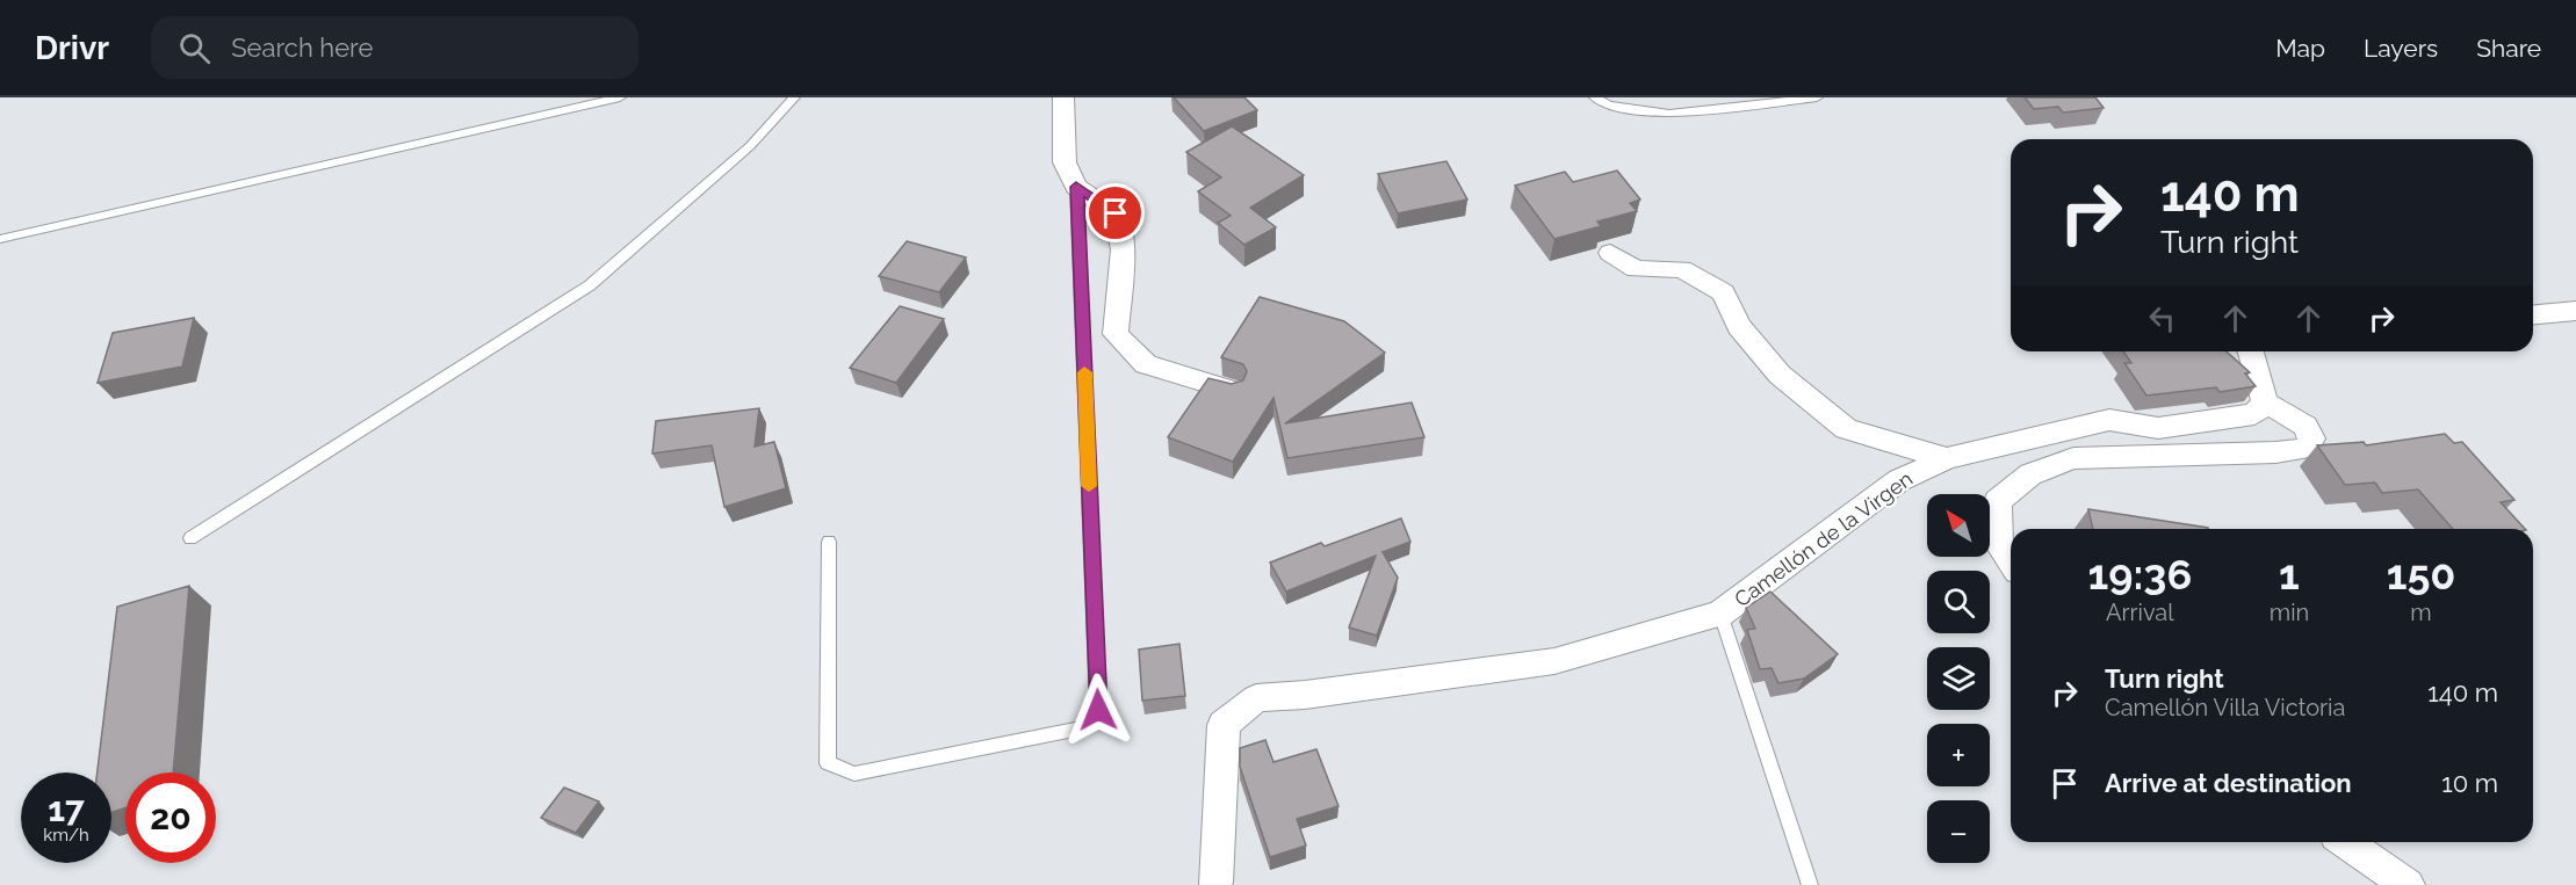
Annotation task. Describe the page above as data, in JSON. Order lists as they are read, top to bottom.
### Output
{
  "streets": {
    "street": ["Camellón de la Virgen"]
  },
  "north": "top left",
  "page": {
    "header": "Drivr",
    "search": "Search here",
    "nav": ["Map", "Layers", "Share"],
    "turn": ["140 m", "Turn right"],
    "map_buttons": ["+", "−"],
    "eta": [
      "19:36",
      "Arrival",
      "1",
      "min",
      "150",
      "m"
    ],
    "list": [
      {
        "name": "Turn right",
        "note": "Camellón Villa Victoria",
        "value": "140 m"
      },
      {
        "name": "Arrive at destination",
        "value": "10 m"
      }
    ],
    "speed": "17 km/h",
    "limit": "20"
  }
}
